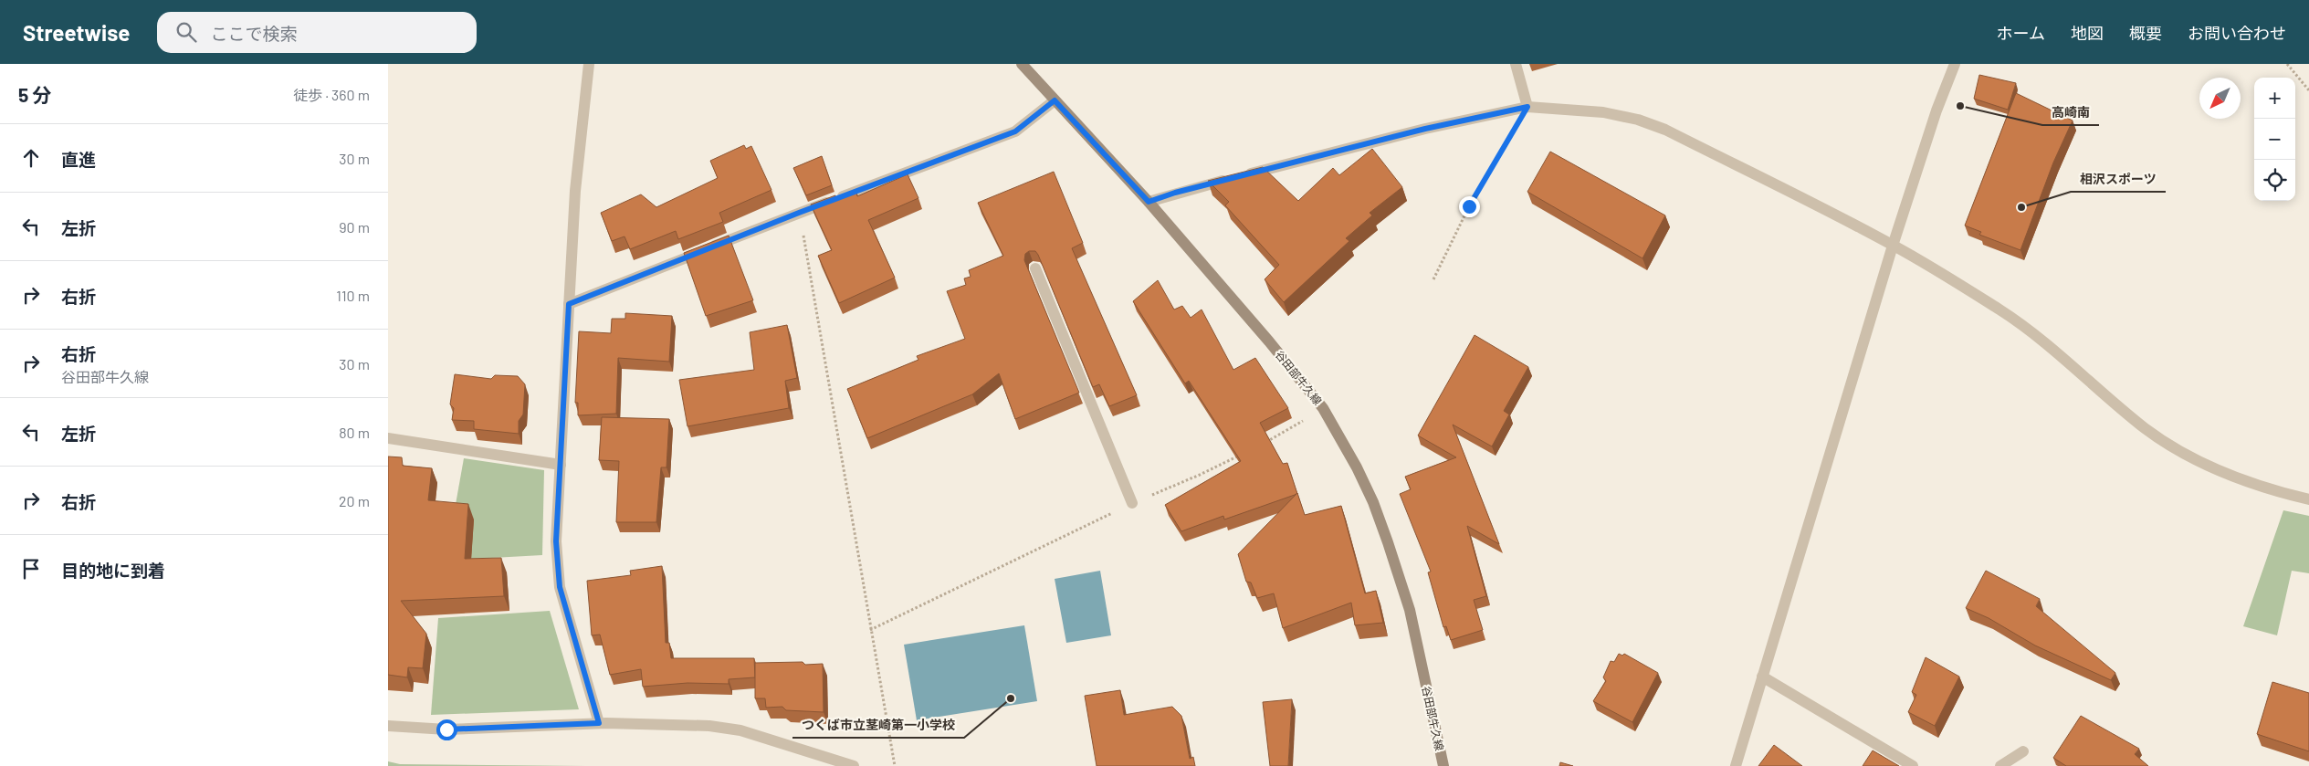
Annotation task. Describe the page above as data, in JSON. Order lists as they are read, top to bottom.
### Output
{
  "streets": {
    "main road": ["谷田部牛久線"]
  },
  "places": ["高崎南", "相沢スポーツ", "つくば市立茎崎第一小学校"],
  "north": "bottom left",
  "page": {
    "header": "Streetwise",
    "search": "ここで検索",
    "nav": [
      "ホーム",
      "地図",
      "概要",
      "お問い合わせ"
    ],
    "heading": ["5 分", "徒歩 · 360 m"],
    "map_buttons": ["+", "−"],
    "list": [
      ["直進", "30 m"],
      ["左折", "90 m"],
      ["右折", "110 m"],
      ["右折", "谷田部牛久線", "30 m"],
      ["左折", "80 m"],
      ["右折", "20 m"],
      "目的地に到着"
    ]
  }
}
